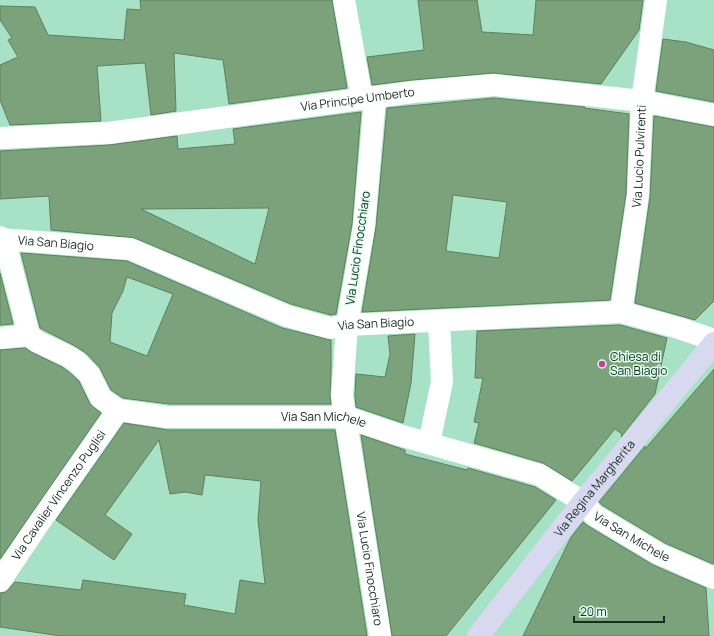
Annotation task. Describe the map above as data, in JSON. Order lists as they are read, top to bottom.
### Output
{
  "streets": {
    "street": [
      "Via Principe Umberto",
      "Via Lucio Pulvirenti",
      "Via San Biagio",
      "Via Lucio Finocchiaro",
      "Via San Michele",
      "Via Regina Margherita",
      "Via Cavalier Vincenzo Puglisi"
    ]
  },
  "crossings": [
    ["Via Principe Umberto", "Via Lucio Pulvirenti"],
    ["Via Principe Umberto", "Via Lucio Finocchiaro"],
    ["Via Lucio Pulvirenti", "Via San Biagio"],
    ["Via San Biagio", "Via Lucio Finocchiaro"],
    ["Via Lucio Finocchiaro", "Via San Michele"],
    ["Via San Michele", "Via Regina Margherita"],
    ["Via San Michele", "Via Cavalier Vincenzo Puglisi"]
  ],
  "places": ["Chiesa di San Biagio"],
  "scale_bar": "20 m"
}
